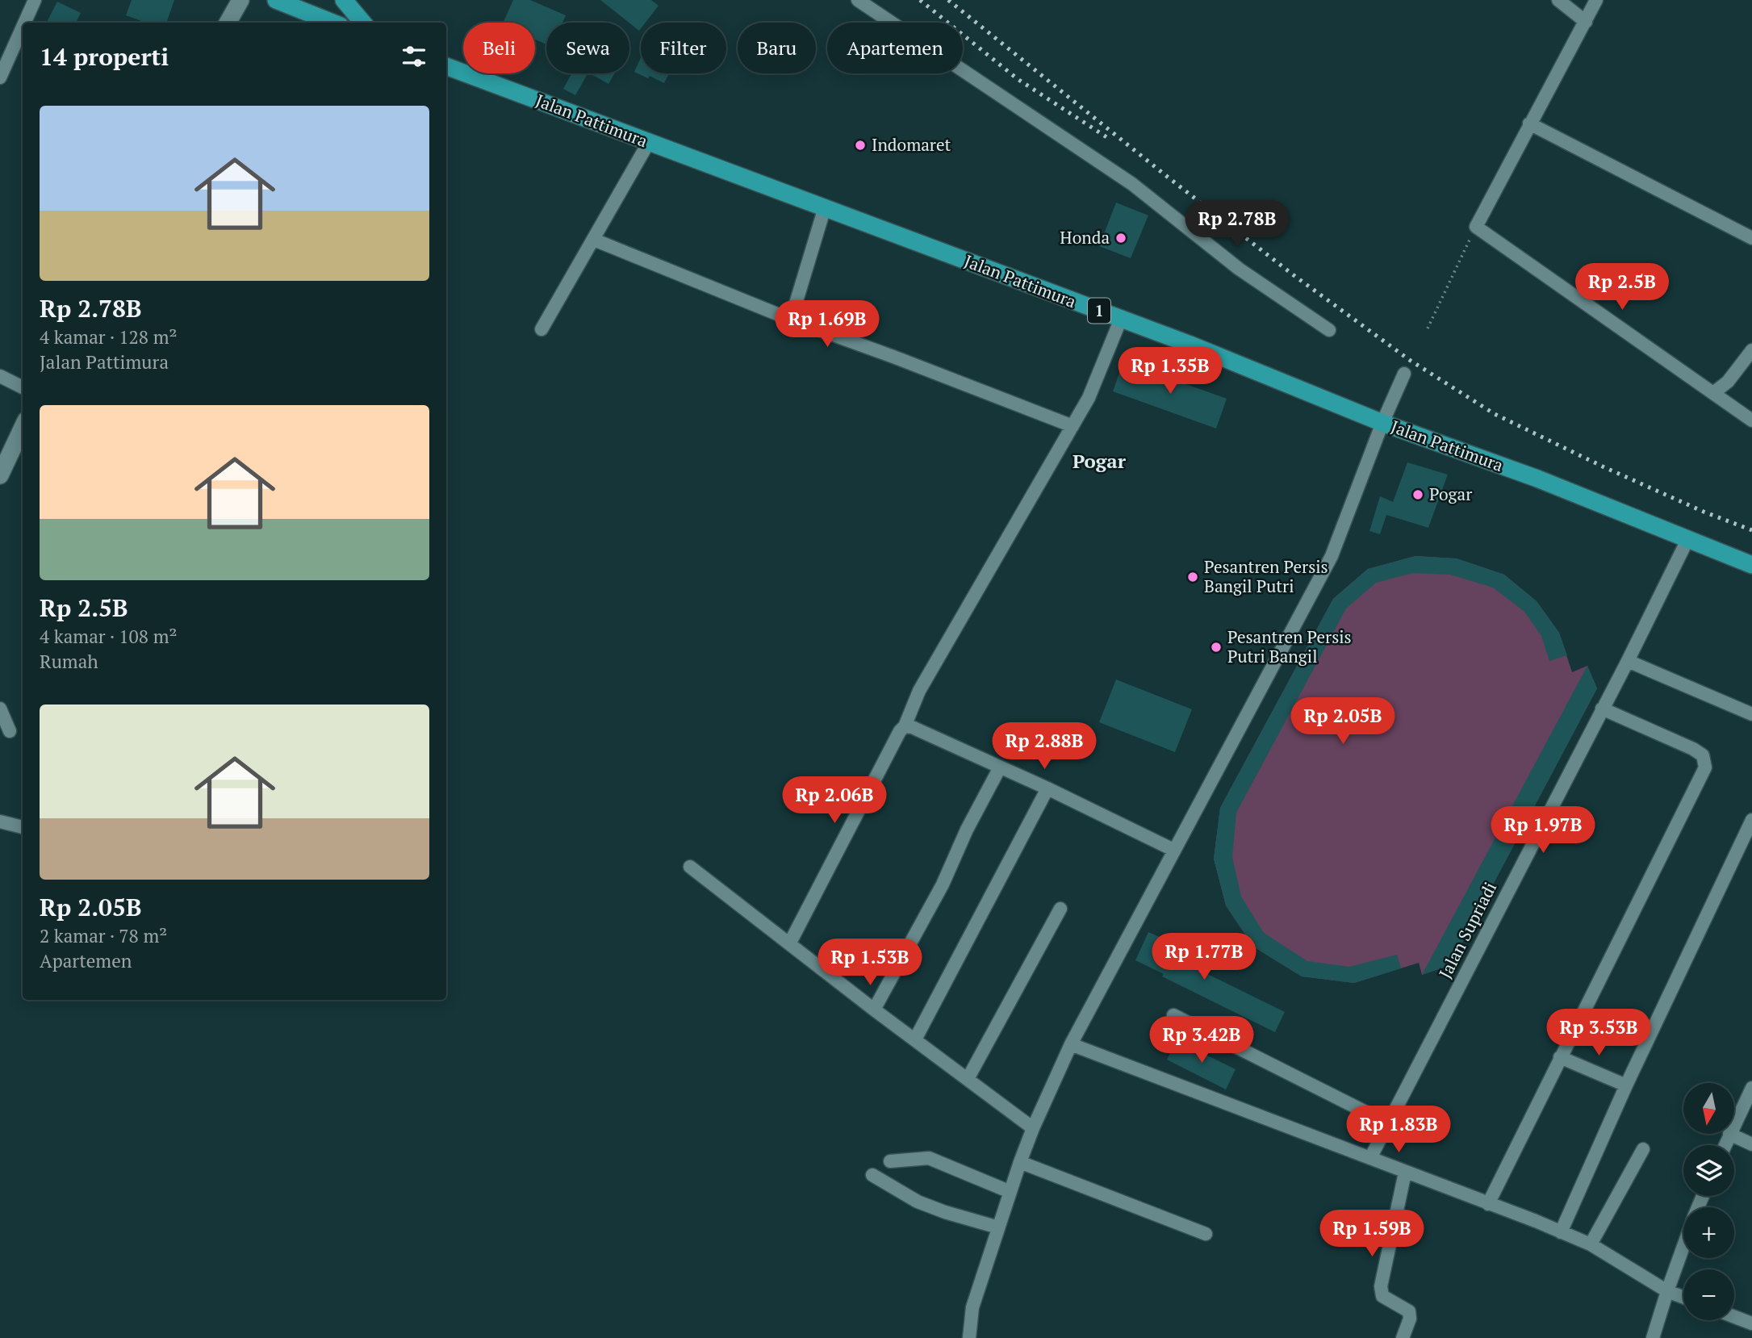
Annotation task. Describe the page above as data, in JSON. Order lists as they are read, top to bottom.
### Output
{
  "streets": {
    "highway": ["Jalan Pattimura", "1"],
    "street": ["Jalan Supriadi"]
  },
  "crossings": [
    ["Jalan Pattimura", "Jalan Supriadi"]
  ],
  "districts": ["Pogar"],
  "places": [
    "Indomaret",
    "Honda",
    "Pogar",
    "Pesantren Persis Bangil Putri",
    "Pesantren Persis Putri Bangil"
  ],
  "north": "bottom",
  "page": {
    "chip": [
      "Beli",
      "Sewa",
      "Filter",
      "Baru",
      "Apartemen"
    ],
    "heading": "14 properti",
    "list": [
      {
        "name": "Rp 2.78B",
        "note": "4 kamar · 128 m² · Jalan Pattimura"
      },
      {
        "name": "Rp 2.5B",
        "note": "4 kamar · 108 m² · Rumah"
      },
      {
        "name": "Rp 2.05B",
        "note": "2 kamar · 78 m² · Apartemen"
      }
    ],
    "price": [
      "Rp 2.78B",
      "Rp 2.5B",
      "Rp 1.69B",
      "Rp 1.35B",
      "Rp 2.05B",
      "Rp 2.88B",
      "Rp 2.06B",
      "Rp 1.97B",
      "Rp 1.77B",
      "Rp 1.53B",
      "Rp 3.53B",
      "Rp 3.42B",
      "Rp 1.83B",
      "Rp 1.59B"
    ],
    "map_buttons": ["+", "−"]
  }
}
